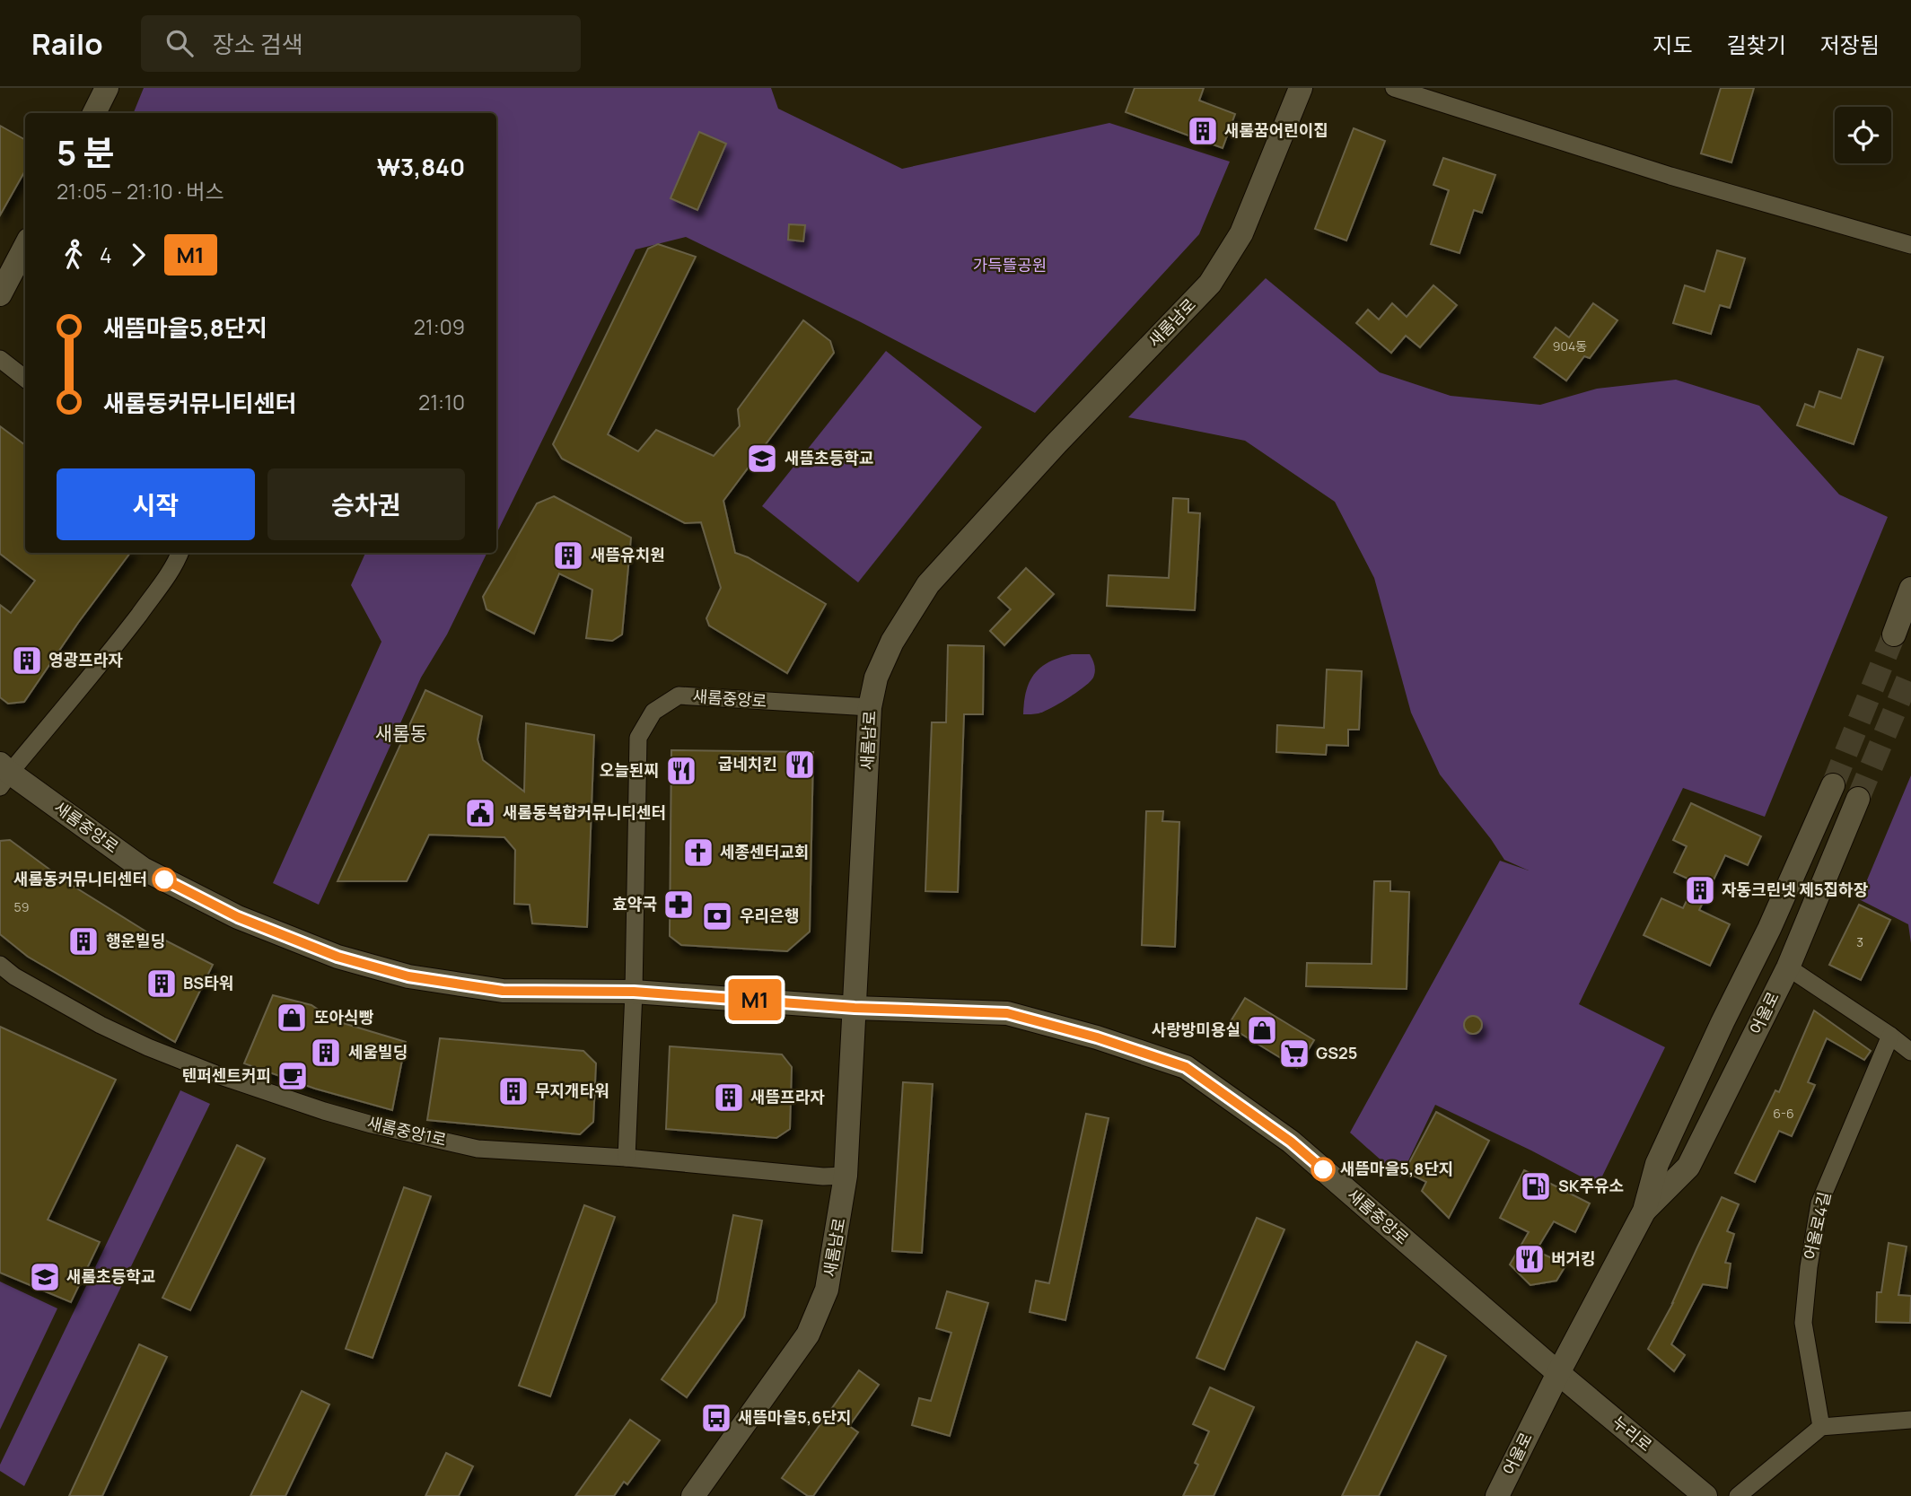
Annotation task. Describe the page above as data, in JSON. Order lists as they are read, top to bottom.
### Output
{
  "streets": {
    "street": [
      "새롬남로",
      "새롬중앙로",
      "어울로",
      "새롬중앙1로",
      "어울로4길",
      "누리로"
    ]
  },
  "crossings": [
    ["새롬남로", "새롬중앙로"],
    ["새롬남로", "새롬중앙1로"],
    ["새롬중앙로", "어울로"],
    ["새롬중앙로", "누리로"],
    ["어울로", "누리로"]
  ],
  "districts": ["새롬동"],
  "parks": ["가득뜰공원"],
  "places": {
    "building": [
      "새롬꿈어린이집",
      "새뜸유치원",
      "영광프라자",
      "자동크린넷 제5집하장",
      "행운빌딩",
      "BS타워",
      "세움빌딩",
      "무지개타워",
      "새뜸프라자"
    ],
    "school or university": ["새뜸초등학교", "새롬초등학교"],
    "restaurant": ["굽네치킨", "오늘된찌", "버거킹"],
    "public building": ["새롬동복합커뮤니티센터"],
    "church": ["세종센터교회"],
    "other": ["새롬동커뮤니티센터", "새뜸마을5,8단지"],
    "pharmacy": ["효약국"],
    "bank": ["우리은행"],
    "shop": ["또아식빵", "사랑방미용실"],
    "supermarket": ["GS25"],
    "cafe": ["텐퍼센트커피"],
    "fuel station": ["SK주유소"],
    "bus stop": ["새뜸마을5,6단지"]
  },
  "lines": ["bus line M1"],
  "house_numbers": [
    "904동",
    "59",
    "3",
    "6-6"
  ],
  "page": {
    "header": "Railo",
    "search": "장소 검색",
    "nav": ["지도", "길찾기", "저장됨"],
    "on_map": "M1",
    "heading": ["5 분", "21:05 – 21:10 · 버스", "₩3,840"],
    "legs": ["4", "M1"],
    "list": [
      {
        "name": "새뜸마을5,8단지",
        "value": "21:09"
      },
      {
        "name": "새롬동커뮤니티센터",
        "value": "21:10"
      }
    ],
    "buttons": ["시작", "승차권"]
  }
}
